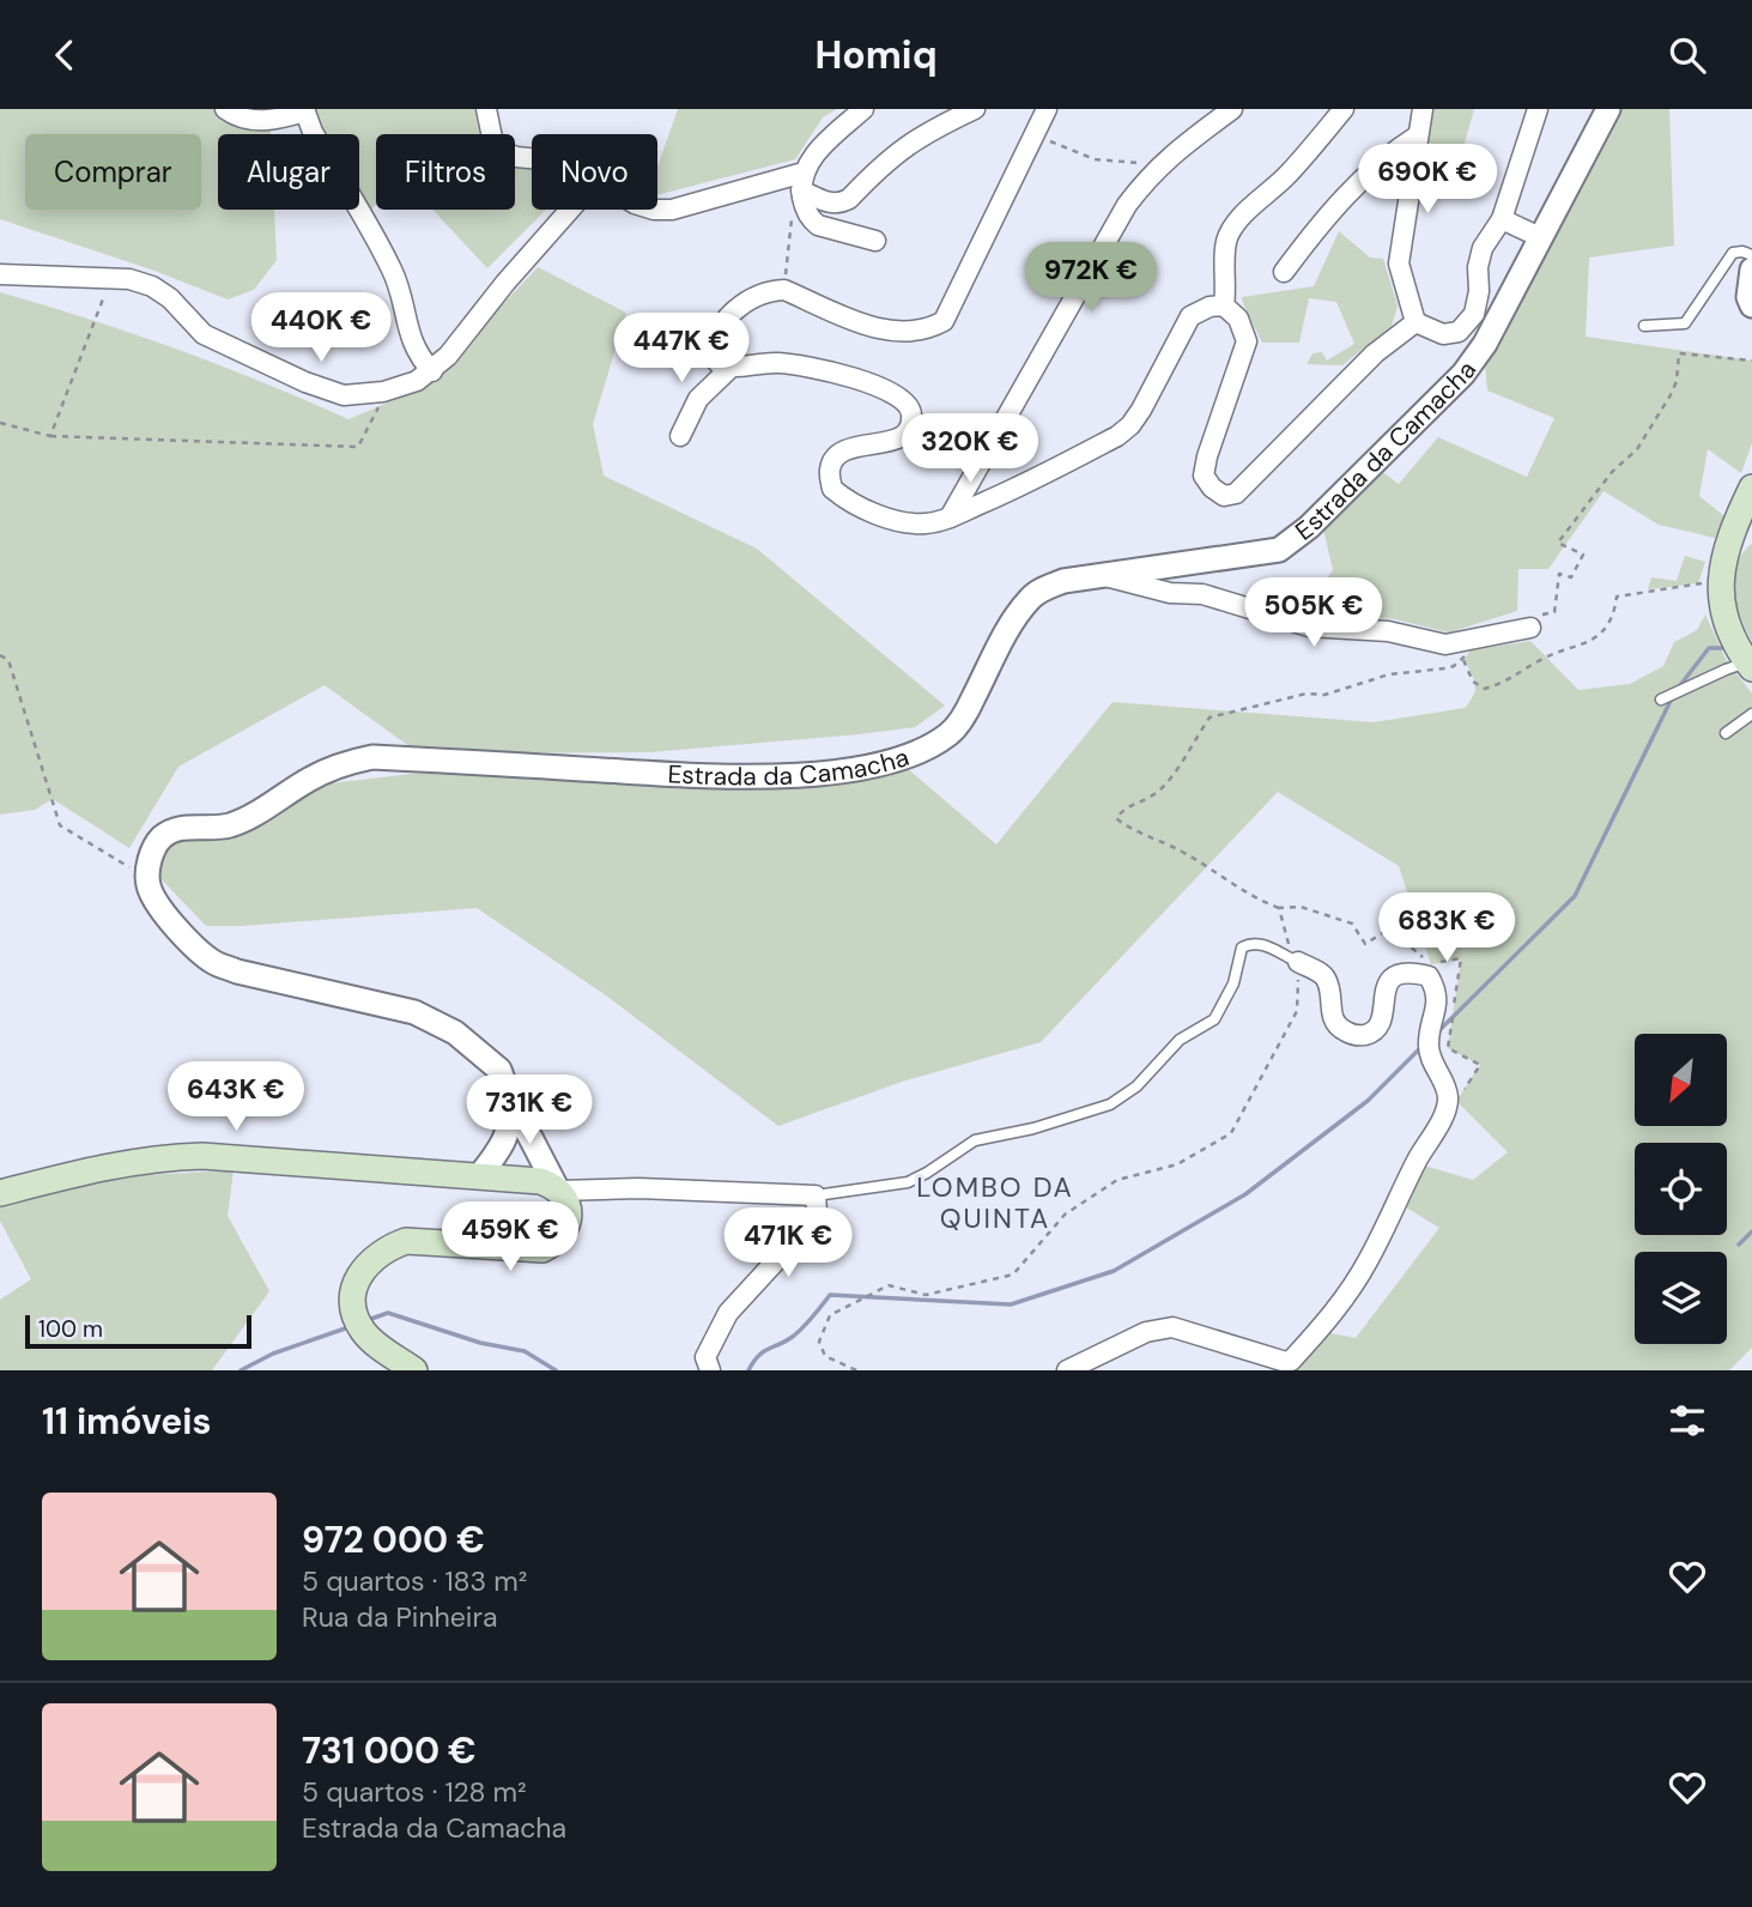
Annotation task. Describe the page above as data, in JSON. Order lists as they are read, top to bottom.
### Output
{
  "streets": {
    "street": ["Estrada da Camacha"]
  },
  "districts": ["LOMBO DA QUINTA"],
  "scale_bar": "100 m",
  "north": "bottom left",
  "page": {
    "header": "Homiq",
    "chip": [
      "Comprar",
      "Alugar",
      "Filtros",
      "Novo"
    ],
    "price": [
      "690K €",
      "972K €",
      "440K €",
      "447K €",
      "320K €",
      "505K €",
      "683K €",
      "643K €",
      "731K €",
      "459K €",
      "471K €"
    ],
    "scale": "100 m",
    "heading": "11 imóveis",
    "list": [
      {
        "name": "972 000 €",
        "note": "5 quartos · 183 m² · Rua da Pinheira"
      },
      {
        "name": "731 000 €",
        "note": "5 quartos · 128 m² · Estrada da Camacha"
      }
    ]
  }
}
